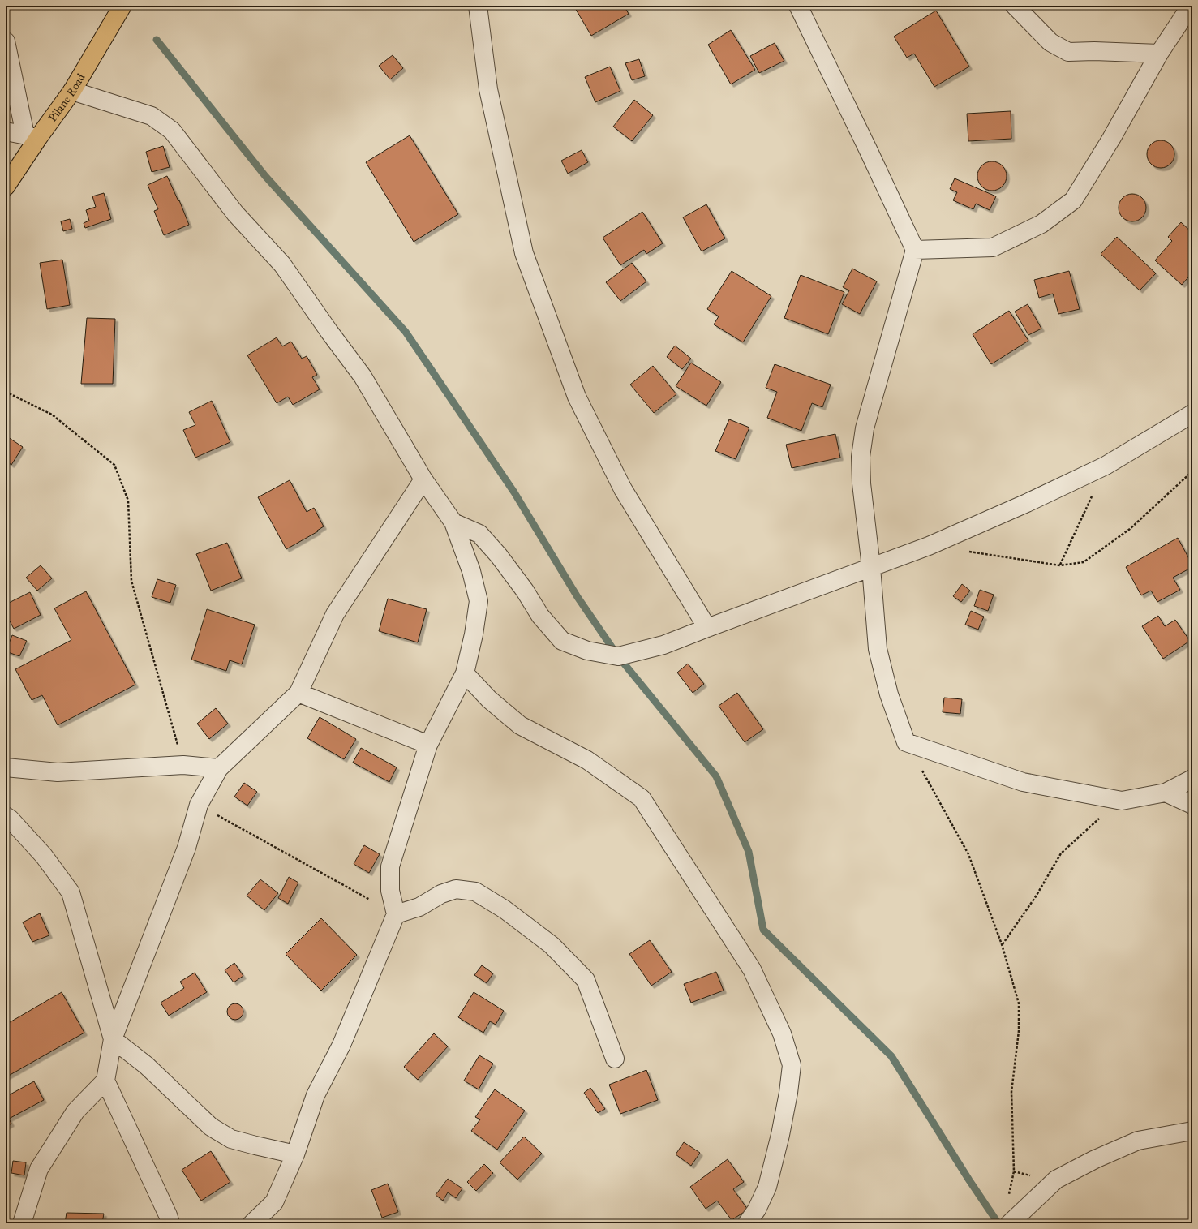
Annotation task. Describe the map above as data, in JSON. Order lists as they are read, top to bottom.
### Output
{
  "streets": {
    "main road": ["Pilane Road"]
  }
}
